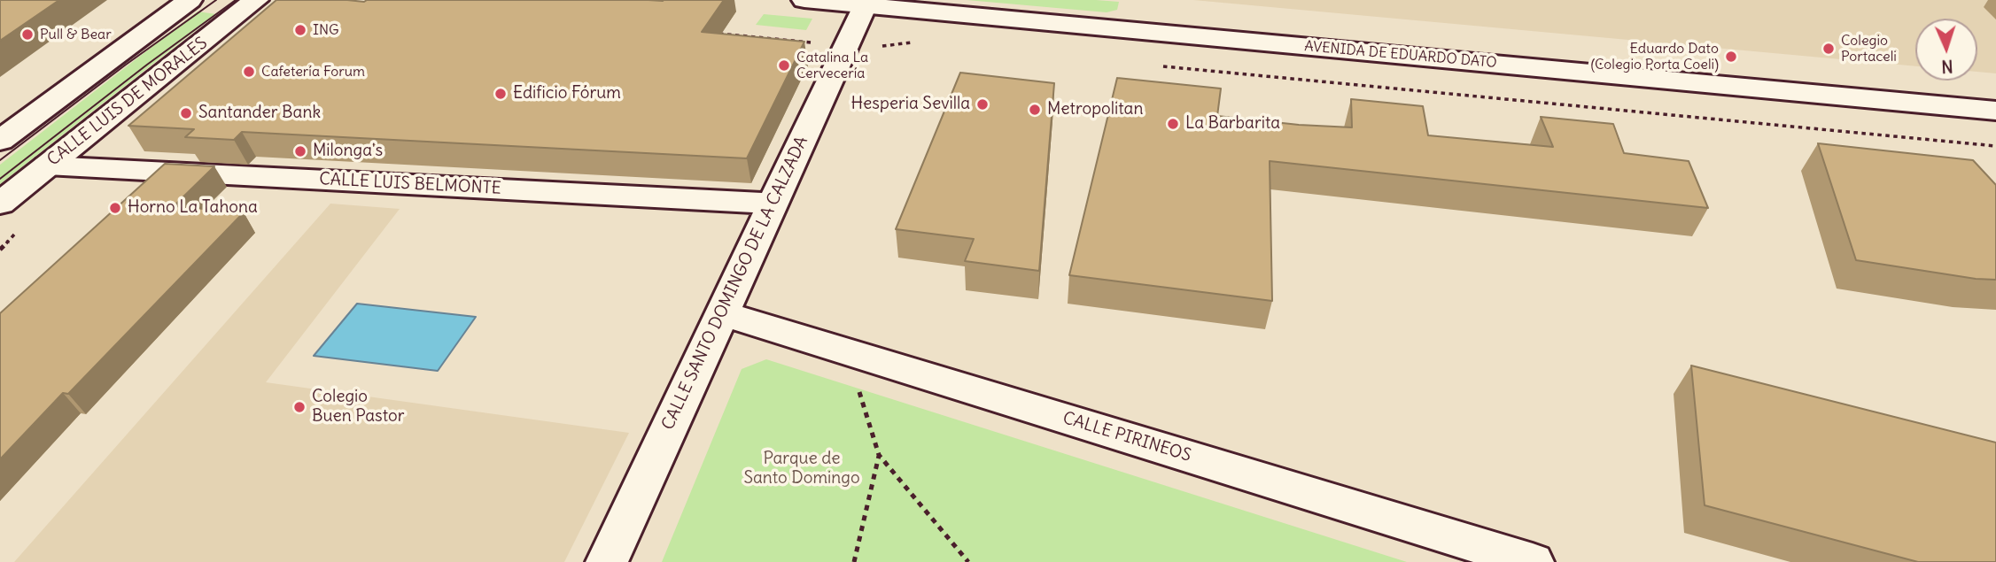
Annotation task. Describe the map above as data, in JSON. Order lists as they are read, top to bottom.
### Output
{
  "streets": {
    "street": [
      "AVENIDA DE EDUARDO DATO",
      "CALLE LUIS DE MORALES",
      "CALLE LUIS BELMONTE",
      "CALLE SANTO DOMINGO DE LA CALZADA",
      "CALLE PIRINEOS"
    ]
  },
  "crossings": [
    ["AVENIDA DE EDUARDO DATO", "CALLE SANTO DOMINGO DE LA CALZADA"],
    ["CALLE LUIS DE MORALES", "CALLE LUIS BELMONTE"],
    ["CALLE LUIS BELMONTE", "CALLE SANTO DOMINGO DE LA CALZADA"],
    ["CALLE SANTO DOMINGO DE LA CALZADA", "CALLE PIRINEOS"]
  ],
  "parks": ["Parque de Santo Domingo"],
  "places": [
    "ING",
    "Pull & Bear",
    "Colegio Portaceli",
    "Eduardo Dato (Colegio Porta Coeli)",
    "Catalina La Cervecería",
    "Cafetería Forum",
    "Edificio Fórum",
    "Hesperia Sevilla",
    "Metropolitan",
    "Santander Bank",
    "La Barbarita",
    "Milonga's",
    "Horno La Tahona",
    "Colegio Buen Pastor"
  ],
  "north": "bottom"
}
